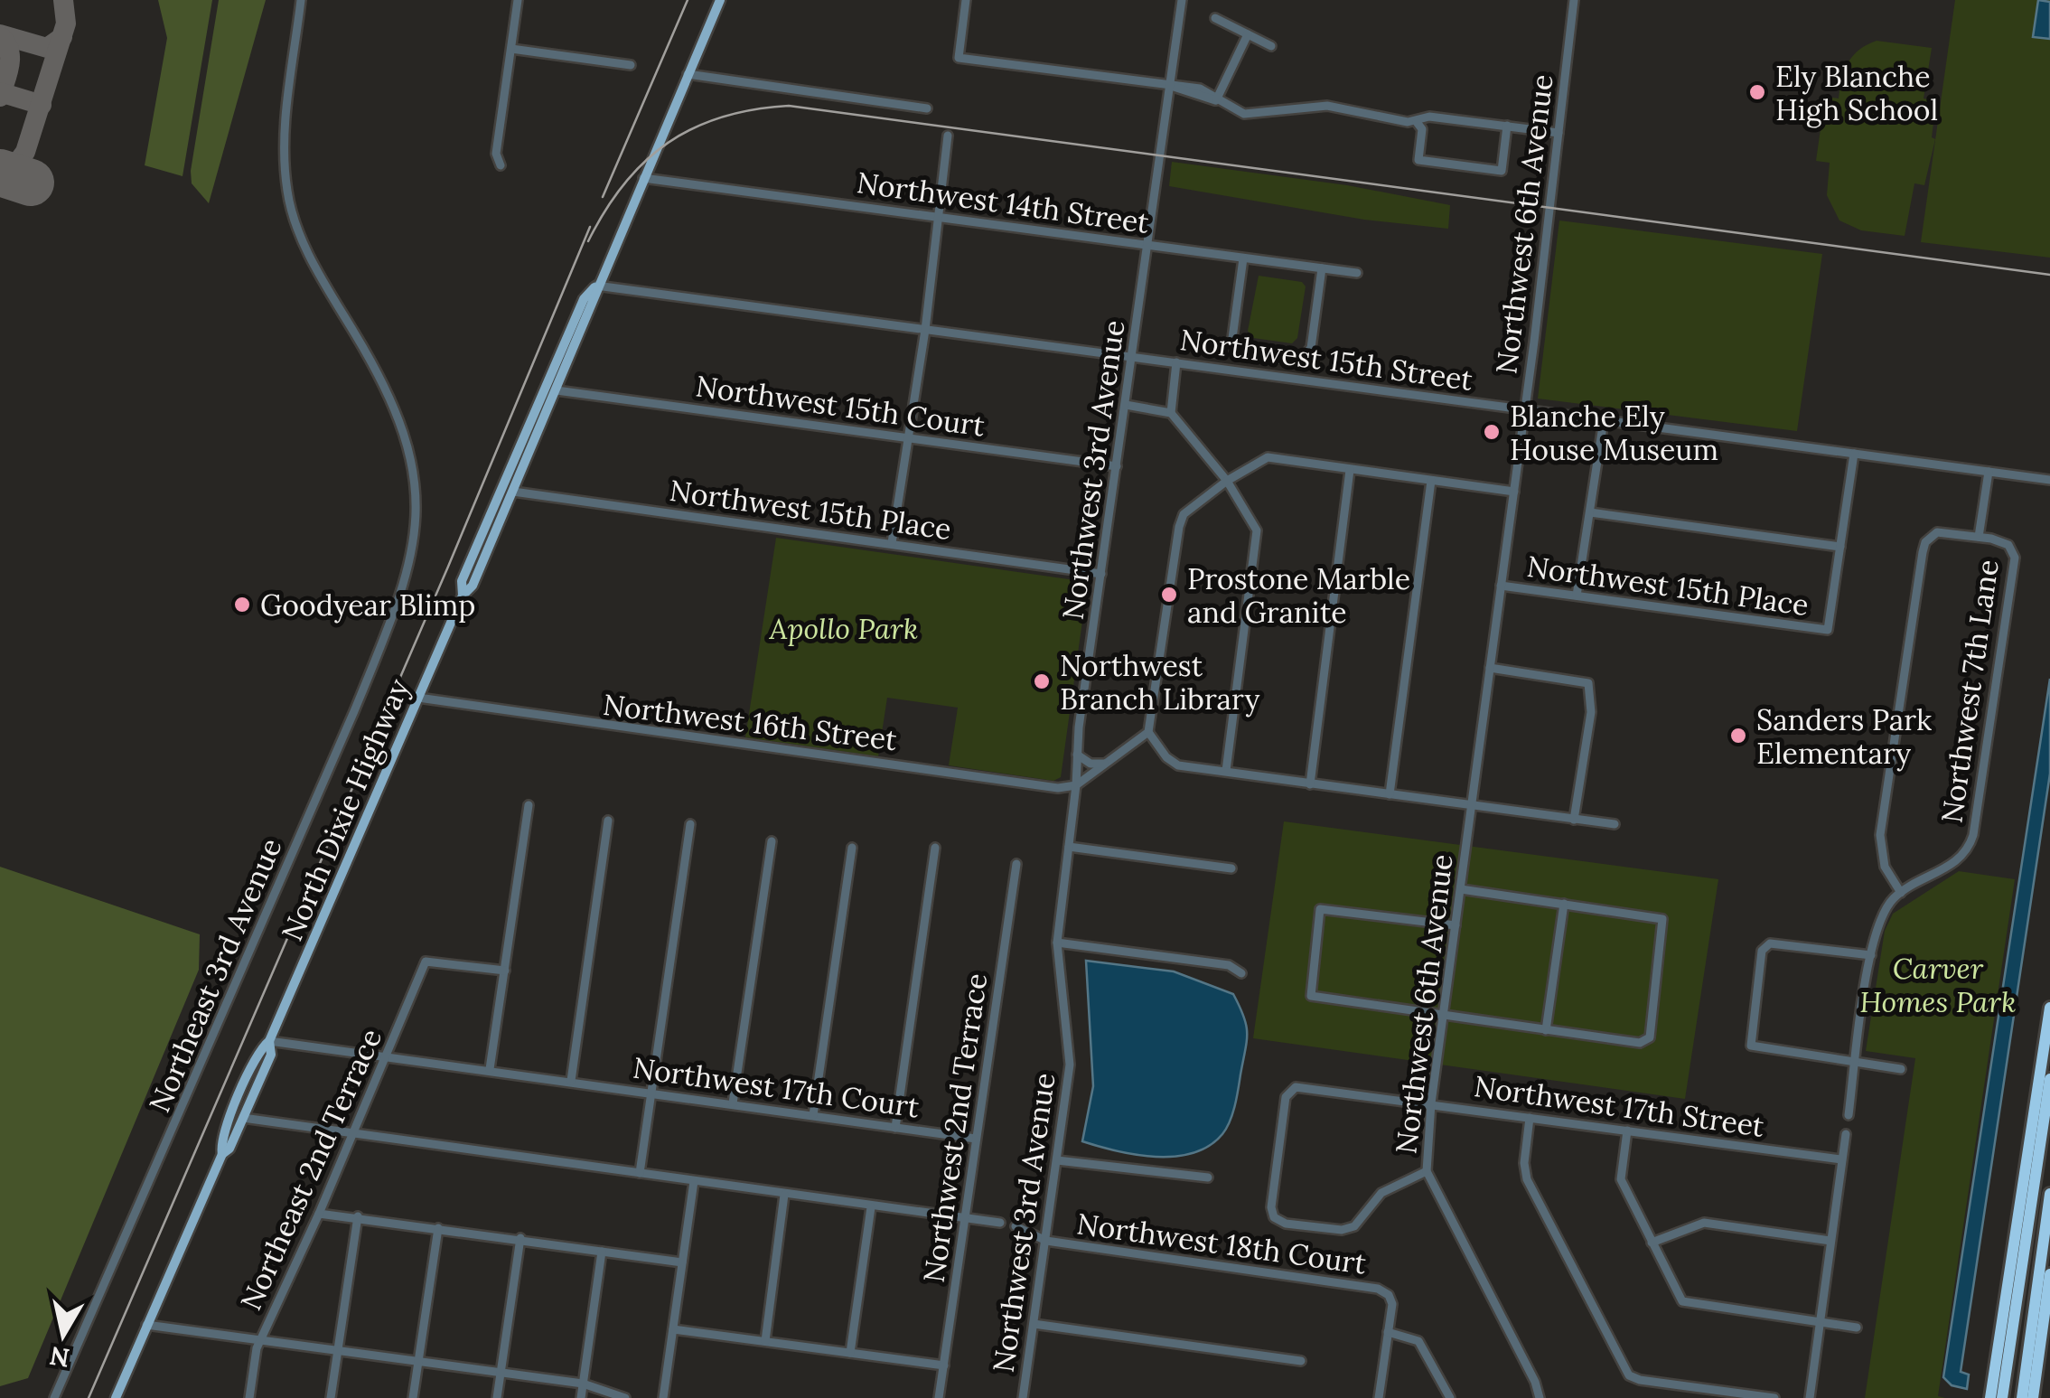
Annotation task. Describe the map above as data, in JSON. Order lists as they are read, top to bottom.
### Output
{
  "streets": {
    "main road": ["North Dixie Highway"],
    "street": [
      "Northwest 14th Street",
      "Northwest 6th Avenue",
      "Northwest 15th Street",
      "Northwest 15th Court",
      "Northwest 3rd Avenue",
      "Northwest 15th Place",
      "Northwest 7th Lane",
      "Northwest 16th Street",
      "Northeast 3rd Avenue",
      "Northwest 17th Court",
      "Northwest 17th Street",
      "Northwest 2nd Terrace",
      "Northeast 2nd Terrace",
      "Northwest 18th Court"
    ]
  },
  "crossings": [
    ["Northwest 14th Street", "Northwest 3rd Avenue"],
    ["Northwest 14th Street", "North Dixie Highway"],
    ["Northwest 6th Avenue", "Northwest 15th Street"],
    ["Northwest 6th Avenue", "Northwest 15th Place"],
    ["Northwest 6th Avenue", "Northwest 17th Street"],
    ["Northwest 15th Street", "Northwest 3rd Avenue"],
    ["Northwest 15th Street", "North Dixie Highway"],
    ["Northwest 15th Court", "Northwest 3rd Avenue"],
    ["Northwest 15th Court", "North Dixie Highway"],
    ["Northwest 3rd Avenue", "Northwest 15th Place"],
    ["Northwest 3rd Avenue", "Northwest 16th Street"],
    ["Northwest 3rd Avenue", "Northwest 18th Court"],
    ["Northwest 15th Place", "North Dixie Highway"],
    ["Northwest 16th Street", "North Dixie Highway"],
    ["North Dixie Highway", "Northwest 17th Court"],
    ["Northwest 17th Court", "Northwest 2nd Terrace"],
    ["Northwest 17th Court", "Northeast 2nd Terrace"]
  ],
  "parks": ["Apollo Park", "Carver Homes Park"],
  "places": [
    "Ely Blanche High School",
    "Blanche Ely House Museum",
    "Prostone Marble and Granite",
    "Goodyear Blimp",
    "Northwest Branch Library",
    "Sanders Park Elementary"
  ],
  "north": "bottom"
}
